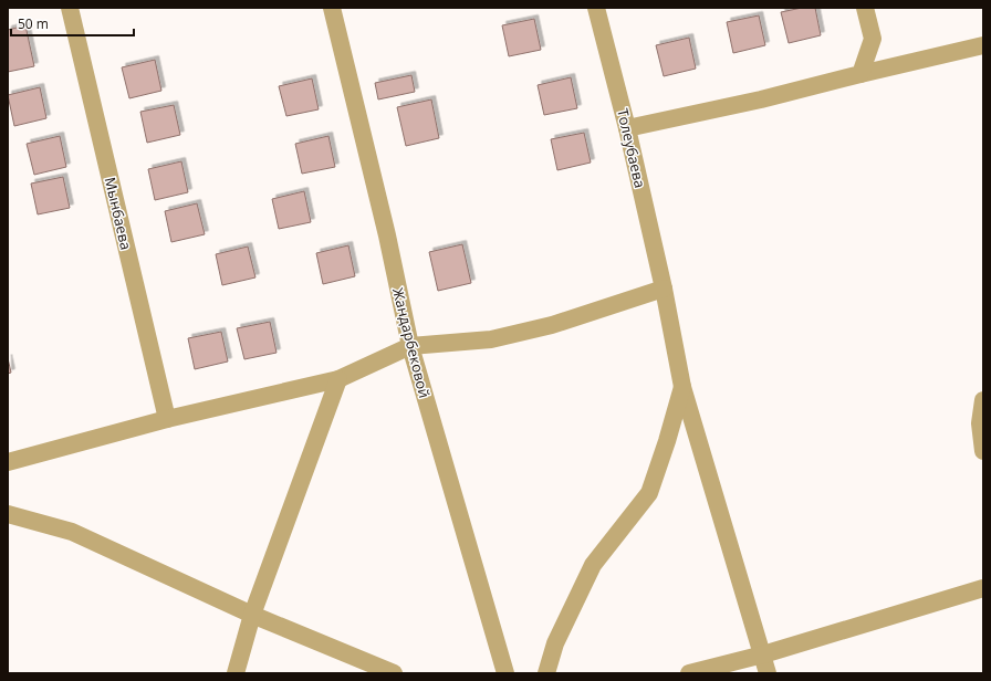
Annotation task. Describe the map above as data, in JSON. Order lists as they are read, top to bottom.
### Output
{
  "streets": {
    "street": ["Толеубаева", "Мынбаева", "Жандарбековой"]
  },
  "scale_bar": "50 m"
}
